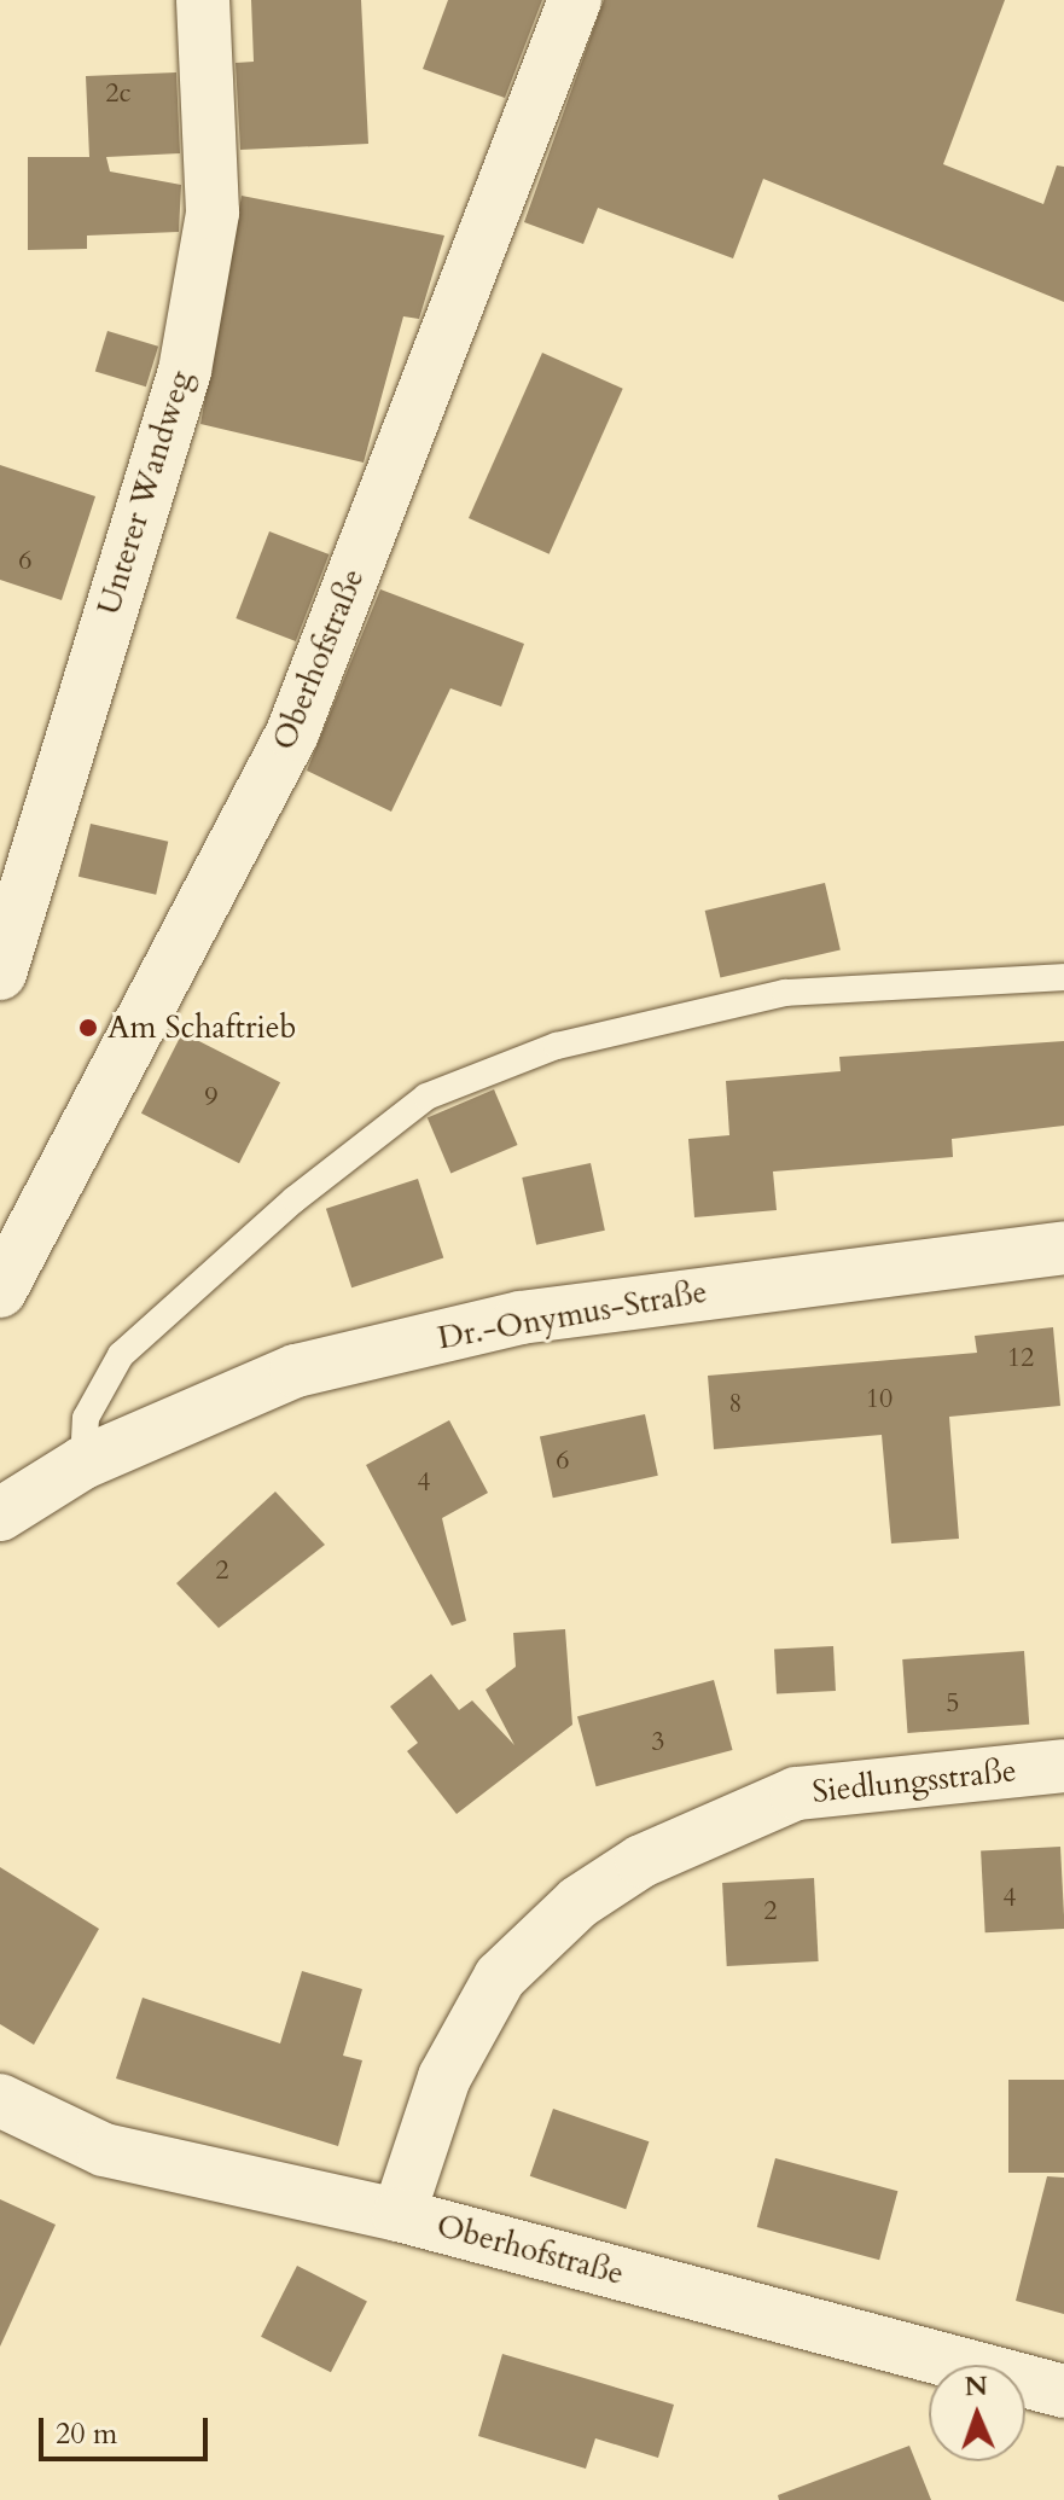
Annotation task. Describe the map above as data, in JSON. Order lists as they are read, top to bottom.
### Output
{
  "streets": {
    "street": [
      "Unterer Wandweg",
      "Oberhofstraße",
      "Dr.-Onymus-Straße",
      "Siedlungsstraße"
    ]
  },
  "crossings": [
    ["Oberhofstraße", "Siedlungsstraße"]
  ],
  "places": ["Am Schaftrieb"],
  "house_numbers": [
    "2c",
    "6",
    "9",
    "12",
    "10",
    "8",
    "6",
    "4",
    "2",
    "5",
    "3",
    "4",
    "2"
  ],
  "scale_bar": "20 m",
  "north": "top"
}
